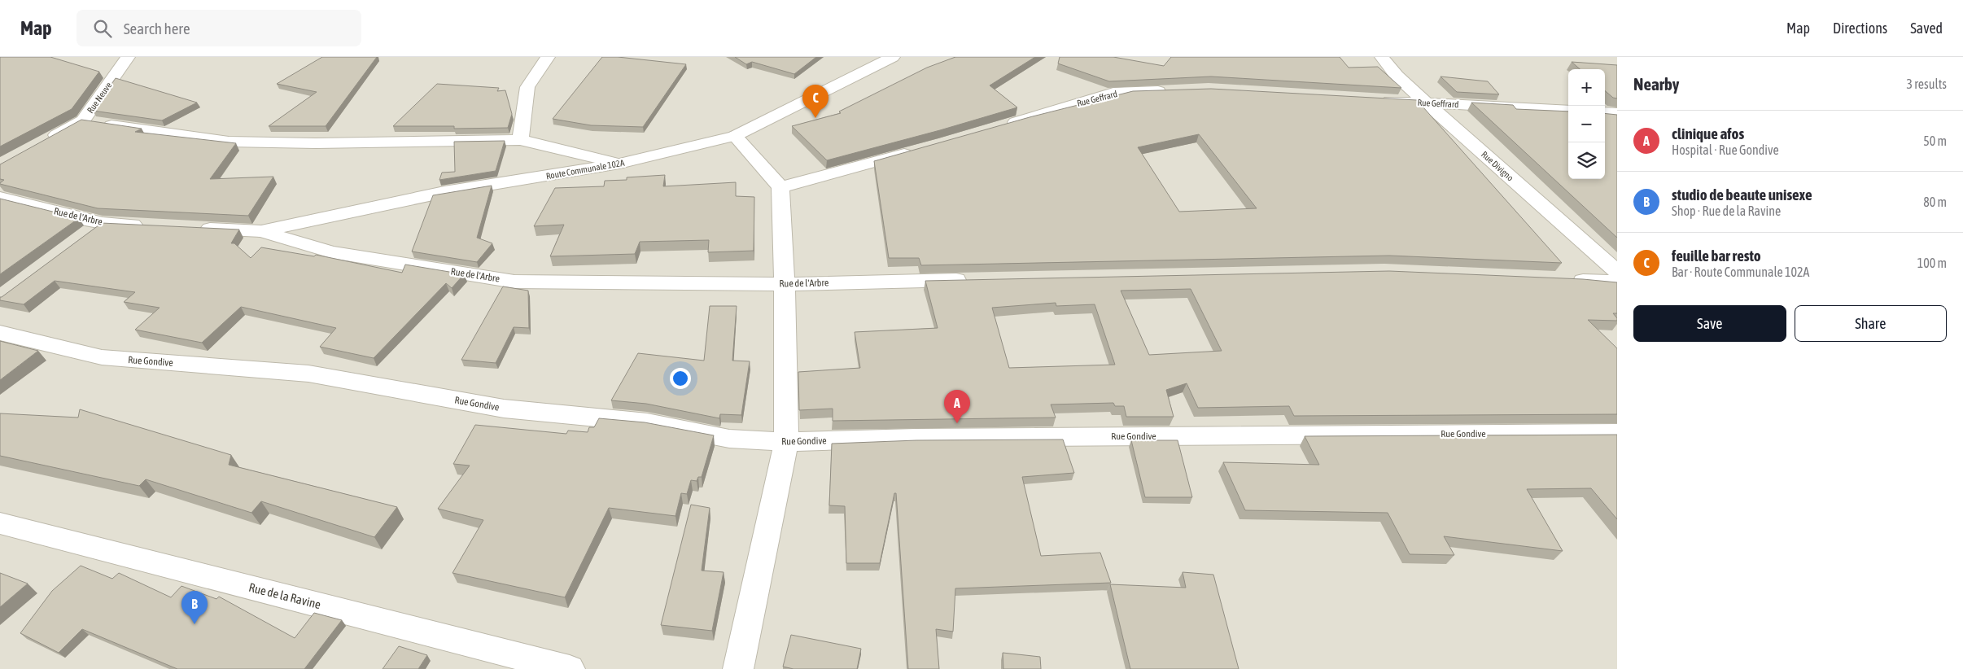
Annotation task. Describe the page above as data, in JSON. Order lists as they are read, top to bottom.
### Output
{
  "streets": {
    "street": [
      "Rue Neuve",
      "Rue Geffrard",
      "Rue Divigno",
      "Route Communale 102A",
      "Rue de l'Arbre",
      "Rue Gondive",
      "Rue de la Ravine"
    ]
  },
  "crossings": [
    ["Rue Geffrard", "Rue Divigno"],
    ["Route Communale 102A", "Rue de l'Arbre"]
  ],
  "page": {
    "header": "Map",
    "search": "Search here",
    "nav": ["Map", "Directions", "Saved"],
    "heading": ["Nearby", "3 results"],
    "map_buttons": ["+", "−"],
    "pins": ["C", "A", "B"],
    "list": [
      {
        "mark": "A",
        "name": "clinique afos",
        "note": "Hospital · Rue Gondive",
        "value": "50 m"
      },
      {
        "mark": "B",
        "name": "studio de beaute unisexe",
        "note": "Shop · Rue de la Ravine",
        "value": "80 m"
      },
      {
        "mark": "C",
        "name": "feuille bar resto",
        "note": "Bar · Route Communale 102A",
        "value": "100 m"
      }
    ],
    "buttons": ["Save", "Share"]
  }
}
